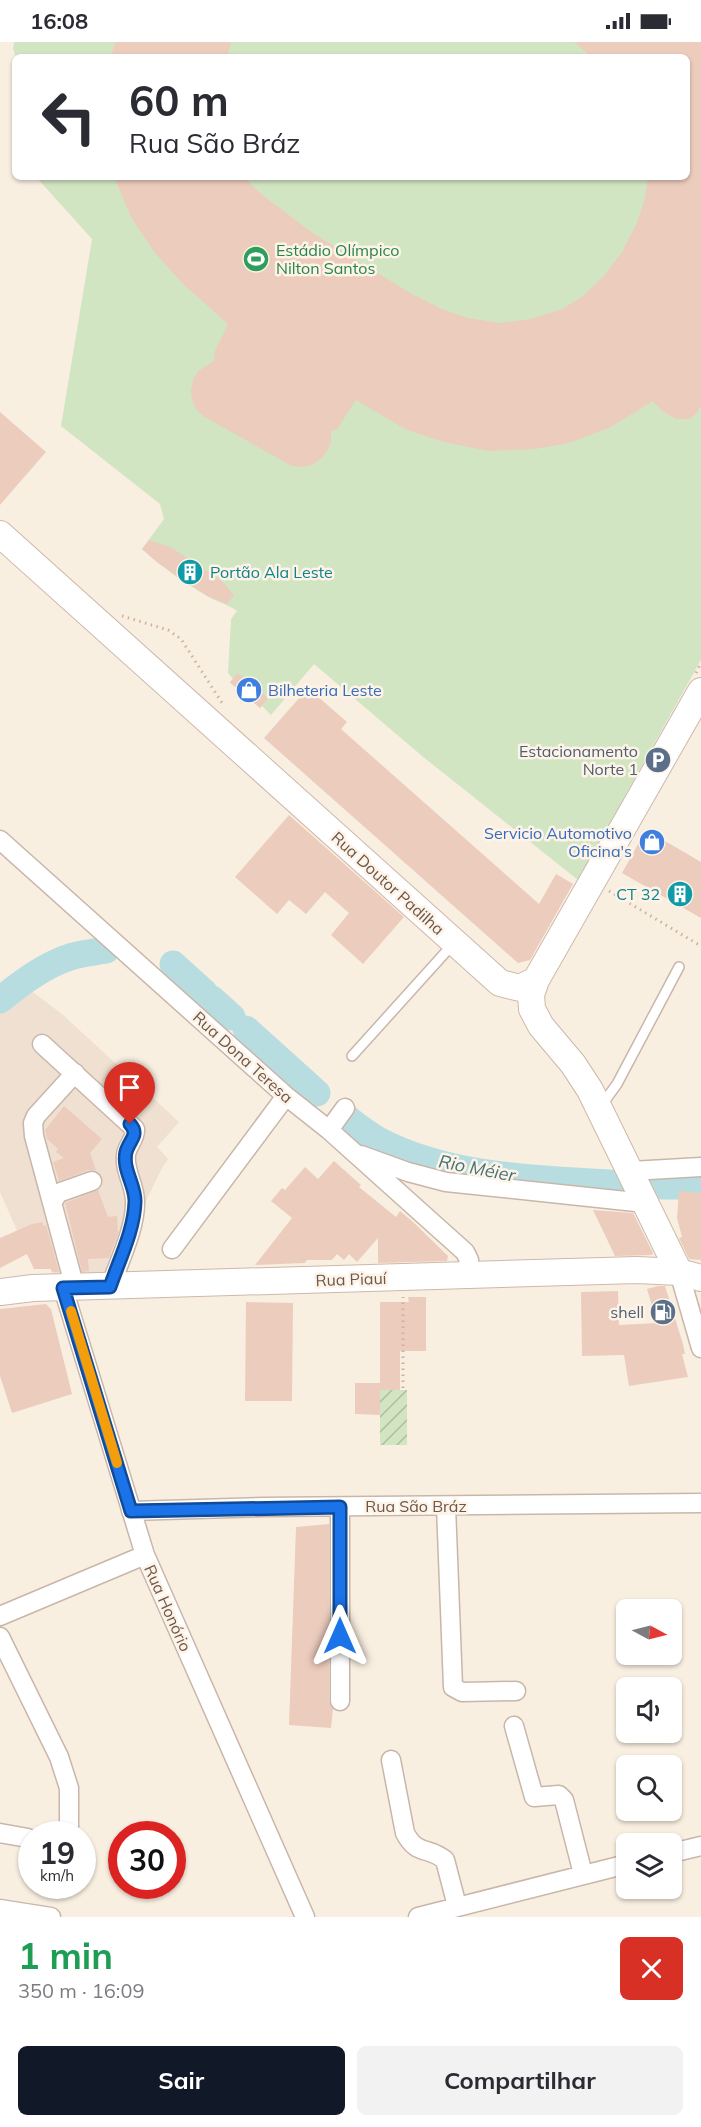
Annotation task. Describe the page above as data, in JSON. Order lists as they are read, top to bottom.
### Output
{
  "streets": {
    "street": [
      "Rua Doutor Padilha",
      "Rua Dona Teresa",
      "Rua Piauí",
      "Rua São Bráz",
      "Rua Honório"
    ]
  },
  "crossings": [
    ["Rua Dona Teresa", "Rua Piauí"],
    ["Rua Piauí", "Rua Honório"],
    ["Rua São Bráz", "Rua Honório"]
  ],
  "water": ["Rio Méier"],
  "places": {
    "sports": ["Estádio Olímpico Nilton Santos"],
    "building": ["Portão Ala Leste", "CT 32"],
    "shop": ["Bilheteria Leste", "Servicio Automotivo Oficina's"],
    "parking": ["Estacionamento Norte 1"],
    "fuel station": ["shell"]
  },
  "north": "right",
  "page": {
    "status": "16:08",
    "turn": ["60 m", "Rua São Bráz"],
    "speed": "19 km/h",
    "limit": "30",
    "heading": ["1 min", "350 m · 16:09"],
    "buttons": ["Sair", "Compartilhar"]
  }
}
